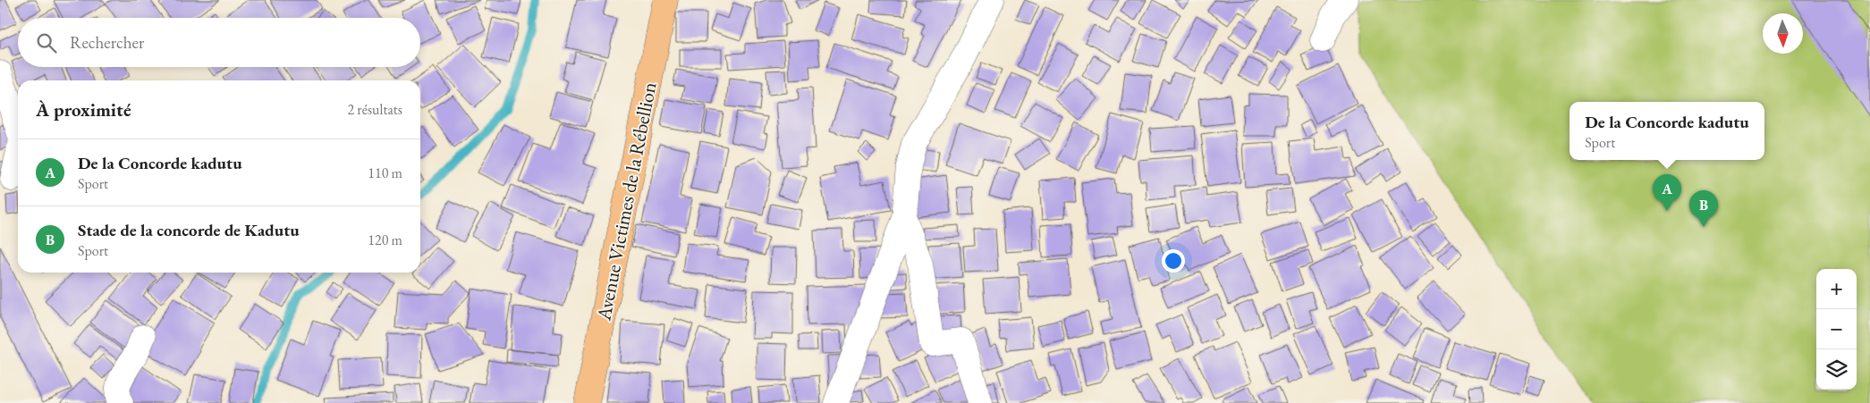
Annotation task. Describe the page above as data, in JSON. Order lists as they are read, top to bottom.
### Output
{
  "streets": {
    "highway": ["Avenue Victimes de la Rébellion"]
  },
  "north": "bottom",
  "page": {
    "search": "Rechercher",
    "heading": ["À proximité", "2 résultats"],
    "popup": ["De la Concorde kadutu", "Sport"],
    "list": [
      {
        "mark": "A",
        "name": "De la Concorde kadutu",
        "note": "Sport",
        "value": "110 m"
      },
      {
        "mark": "B",
        "name": "Stade de la concorde de Kadutu",
        "note": "Sport",
        "value": "120 m"
      }
    ],
    "pins": ["A", "B"],
    "map_buttons": ["+", "−"]
  }
}
